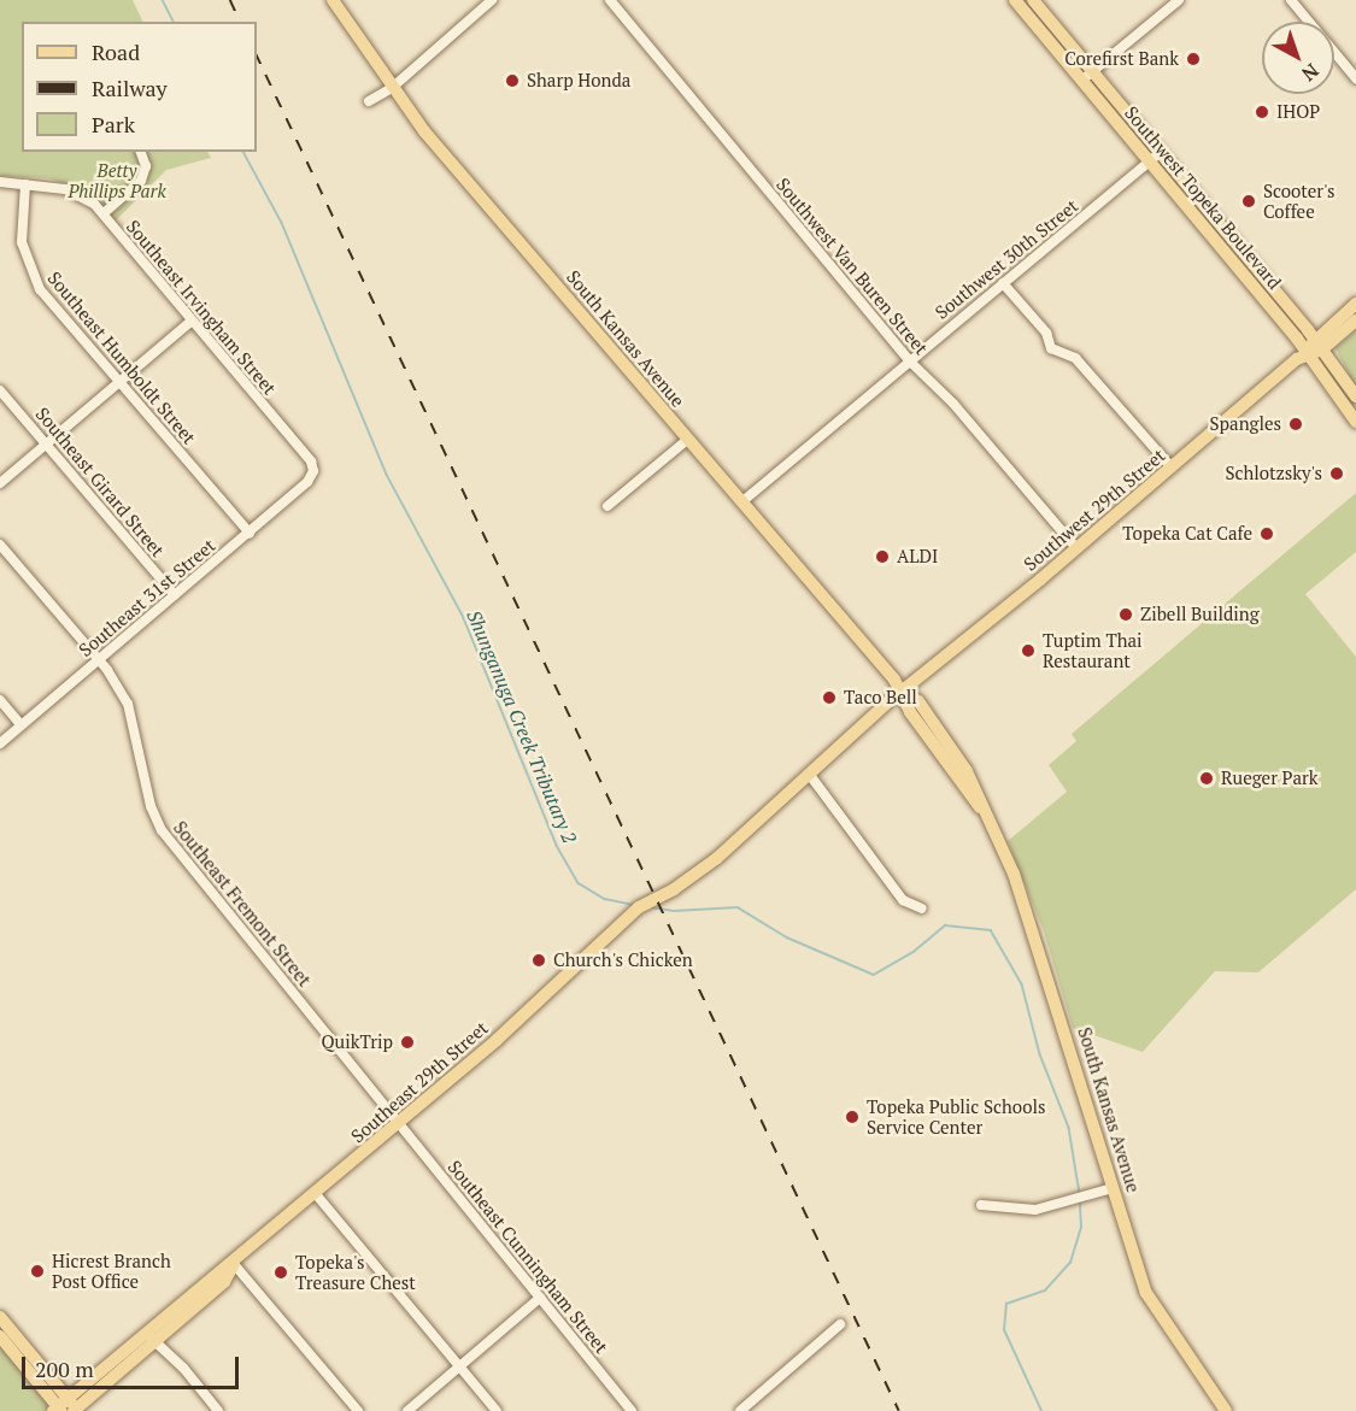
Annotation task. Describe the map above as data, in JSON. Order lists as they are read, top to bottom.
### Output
{
  "streets": {
    "main road": [
      "Southwest Topeka Boulevard",
      "South Kansas Avenue",
      "Southwest 29th Street",
      "Southeast 29th Street"
    ],
    "street": [
      "Southwest 30th Street",
      "Southwest Van Buren Street",
      "Southeast Irvingham Street",
      "Southeast Humboldt Street",
      "Southeast Girard Street",
      "Southeast 31st Street",
      "Southeast Fremont Street",
      "Southeast Cunningham Street"
    ]
  },
  "crossings": [
    ["Southwest Topeka Boulevard", "Southwest 30th Street"],
    ["Southwest Topeka Boulevard", "Southwest 29th Street"],
    ["Southwest 30th Street", "Southwest Van Buren Street"],
    ["Southwest 30th Street", "South Kansas Avenue"],
    ["Southwest Van Buren Street", "Southwest 29th Street"],
    ["Southeast Irvingham Street", "Southeast Humboldt Street"],
    ["Southeast Irvingham Street", "Southeast 31st Street"],
    ["South Kansas Avenue", "Southwest 29th Street"],
    ["South Kansas Avenue", "Southeast 29th Street"],
    ["Southeast Humboldt Street", "Southeast 31st Street"],
    ["Southeast Girard Street", "Southeast 31st Street"],
    ["Southwest 29th Street", "Southeast 29th Street"],
    ["Southeast 31st Street", "Southeast Fremont Street"],
    ["Southeast Fremont Street", "Southeast 29th Street"],
    ["Southeast Fremont Street", "Southeast Cunningham Street"],
    ["Southeast 29th Street", "Southeast Cunningham Street"]
  ],
  "water": ["Shunganuga Creek Tributary 2"],
  "parks": ["Betty Phillips Park"],
  "places": [
    "Corefirst Bank",
    "Sharp Honda",
    "IHOP",
    "Scooter's Coffee",
    "Spangles",
    "Schlotzsky's",
    "Topeka Cat Cafe",
    "ALDI",
    "Zibell Building",
    "Tuptim Thai Restaurant",
    "Taco Bell",
    "Rueger Park",
    "Church's Chicken",
    "QuikTrip",
    "Topeka Public Schools Service Center",
    "Hicrest Branch Post Office",
    "Topeka's Treasure Chest"
  ],
  "legend": ["Road", "Railway", "Park"],
  "scale_bar": "200 m",
  "north": "bottom right"
}
